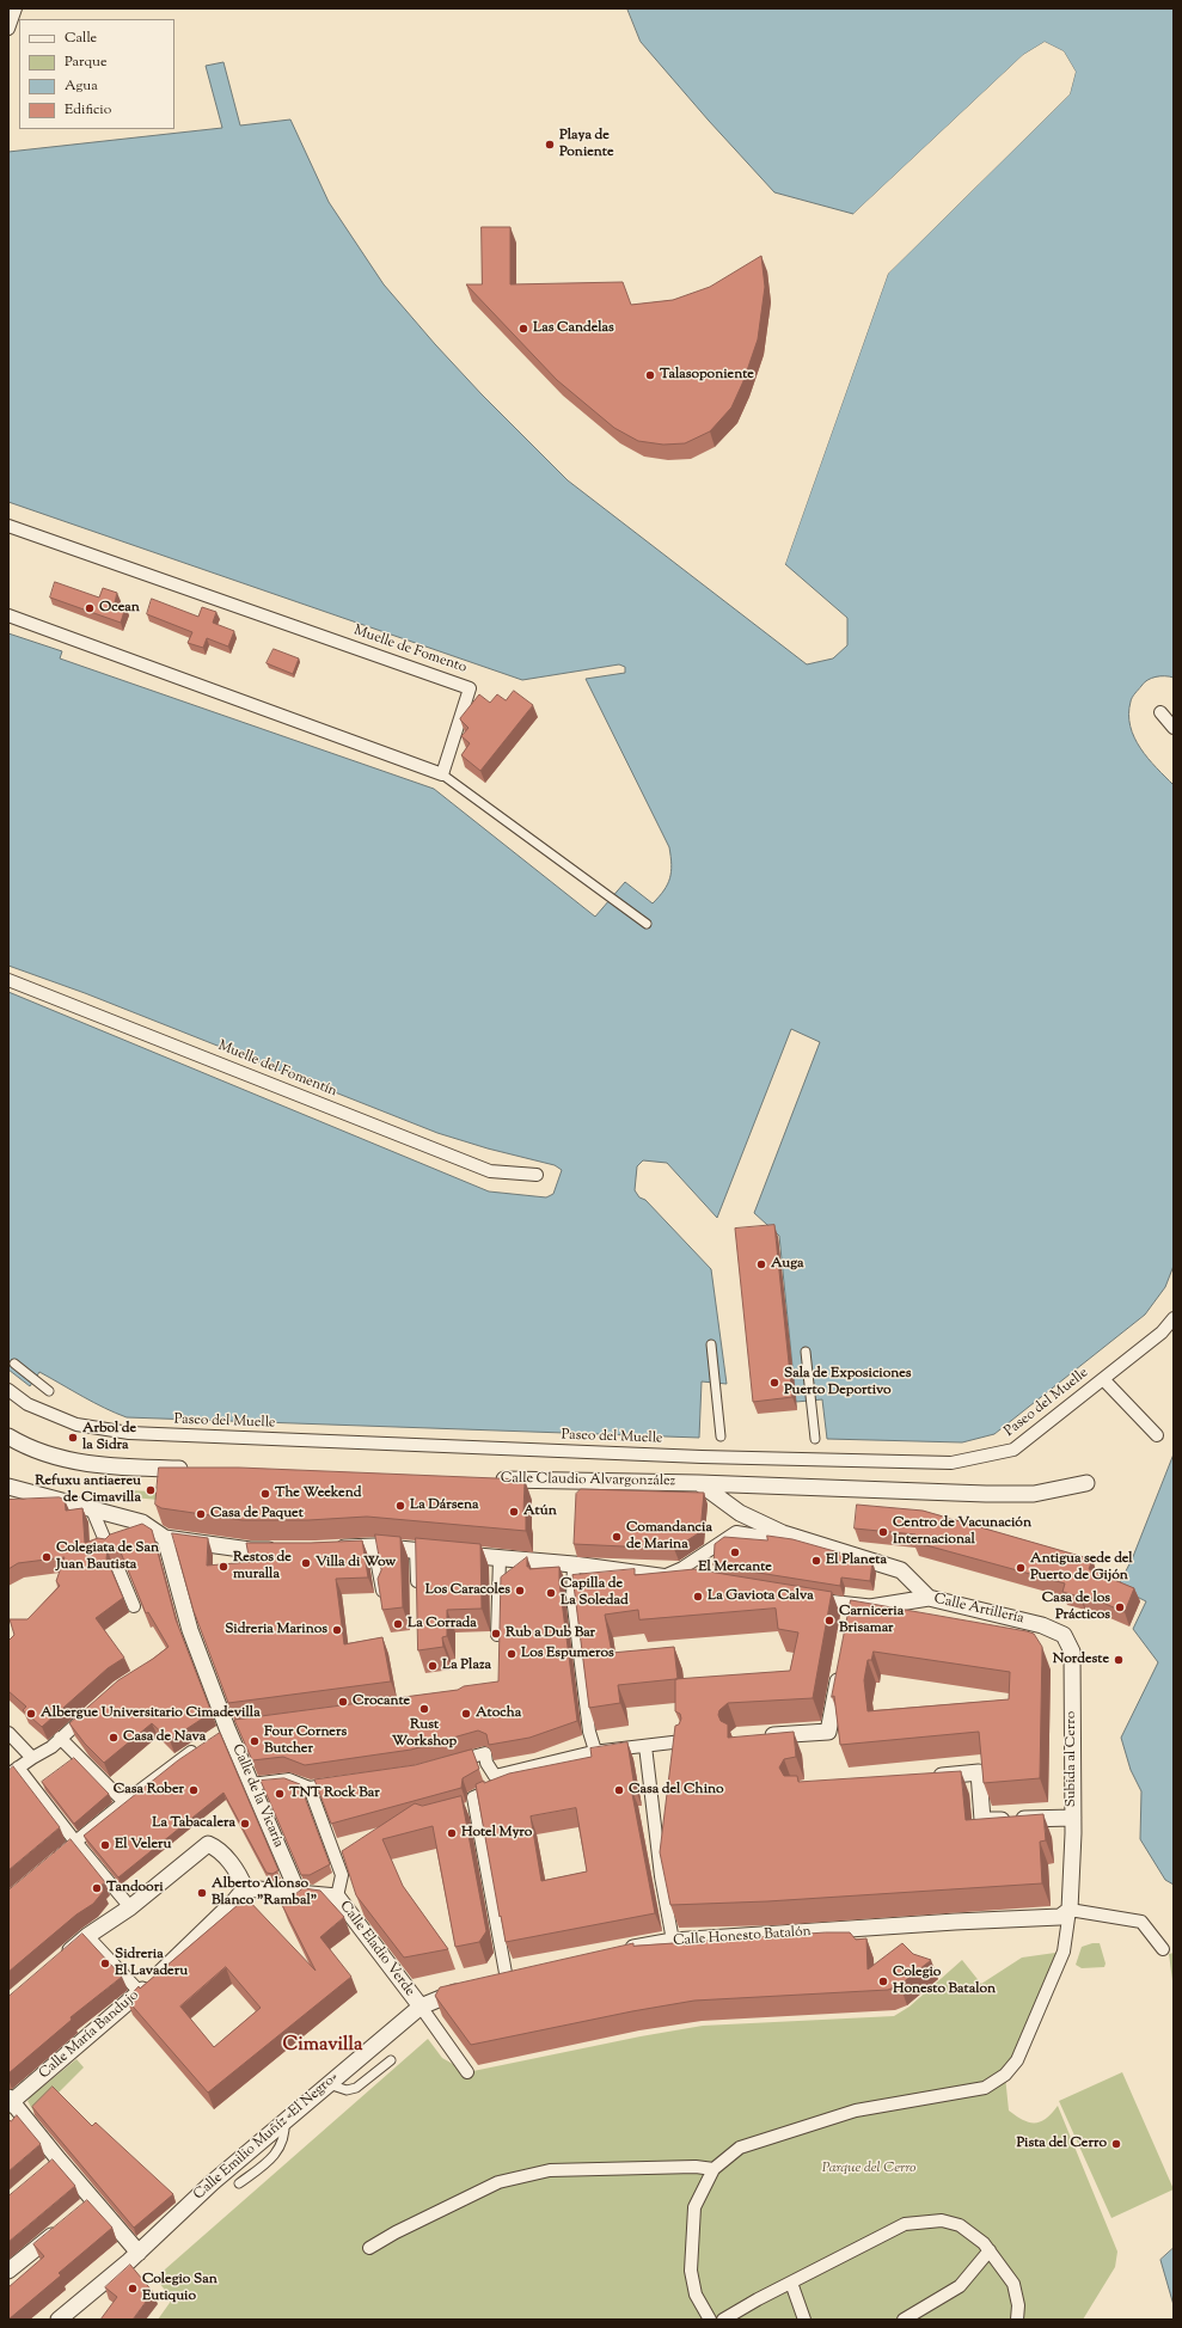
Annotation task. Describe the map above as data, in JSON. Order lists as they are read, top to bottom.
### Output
{
  "streets": {
    "street": [
      "Muelle de Fomento",
      "Muelle del Fomentín",
      "Paseo del Muelle",
      "Calle Claudio Alvargonzález",
      "Calle Artillería",
      "Subida al Cerro",
      "Calle de la Vicaría",
      "Calle Honesto Batalón",
      "Calle Eladio Verde",
      "Calle María Bandujo",
      "Calle Emilio Muñíz «El Negro»"
    ]
  },
  "crossings": [
    ["Calle Artillería", "Subida al Cerro"],
    ["Subida al Cerro", "Calle Honesto Batalón"],
    ["Calle Eladio Verde", "Calle Emilio Muñíz «El Negro»"]
  ],
  "districts": ["Cimavilla"],
  "parks": ["Parque del Cerro"],
  "places": [
    "Playa de Poniente",
    "Las Candelas",
    "Talasoponiente",
    "Ocean",
    "Auga",
    "Sala de Exposiciones Puerto Deportivo",
    "Arbol de la Sidra",
    "Refuxu antiaereu de Cimavilla",
    "The Weekend",
    "La Dársena",
    "Atún",
    "Casa de Paquet",
    "Centro de Vacunación Internacional",
    "Comandancia de Marina",
    "El Mercante",
    "Colegiata de San Juan Bautista",
    "El Planeta",
    "Villa di Wow",
    "Restos de muralla",
    "Antigua sede del Puerto de Gijón",
    "Los Caracoles",
    "Capilla de La Soledad",
    "La Gaviota Calva",
    "Casa de los Prácticos",
    "Carniceria Brisamar",
    "La Corrada",
    "Sidreria Marinos",
    "Rub a Dub Bar",
    "Los Espumeros",
    "Nordeste",
    "La Plaza",
    "Crocante",
    "Rust Workshop",
    "Albergue Universitario Cimadevilla",
    "Atocha",
    "Casa de Nava",
    "Four Corners Butcher",
    "Casa Rober",
    "Casa del Chino",
    "TNT Rock Bar",
    "La Tabacalera",
    "Hotel Myro",
    "El Veleru",
    "Tandoori",
    "Alberto Alonso Blanco \"Rambal\"",
    "Sidreria El Lavaderu",
    "Colegio Honesto Batalon",
    "Pista del Cerro",
    "Colegio San Eutiquio"
  ],
  "legend": [
    "Calle",
    "Parque",
    "Agua",
    "Edificio"
  ]
}
